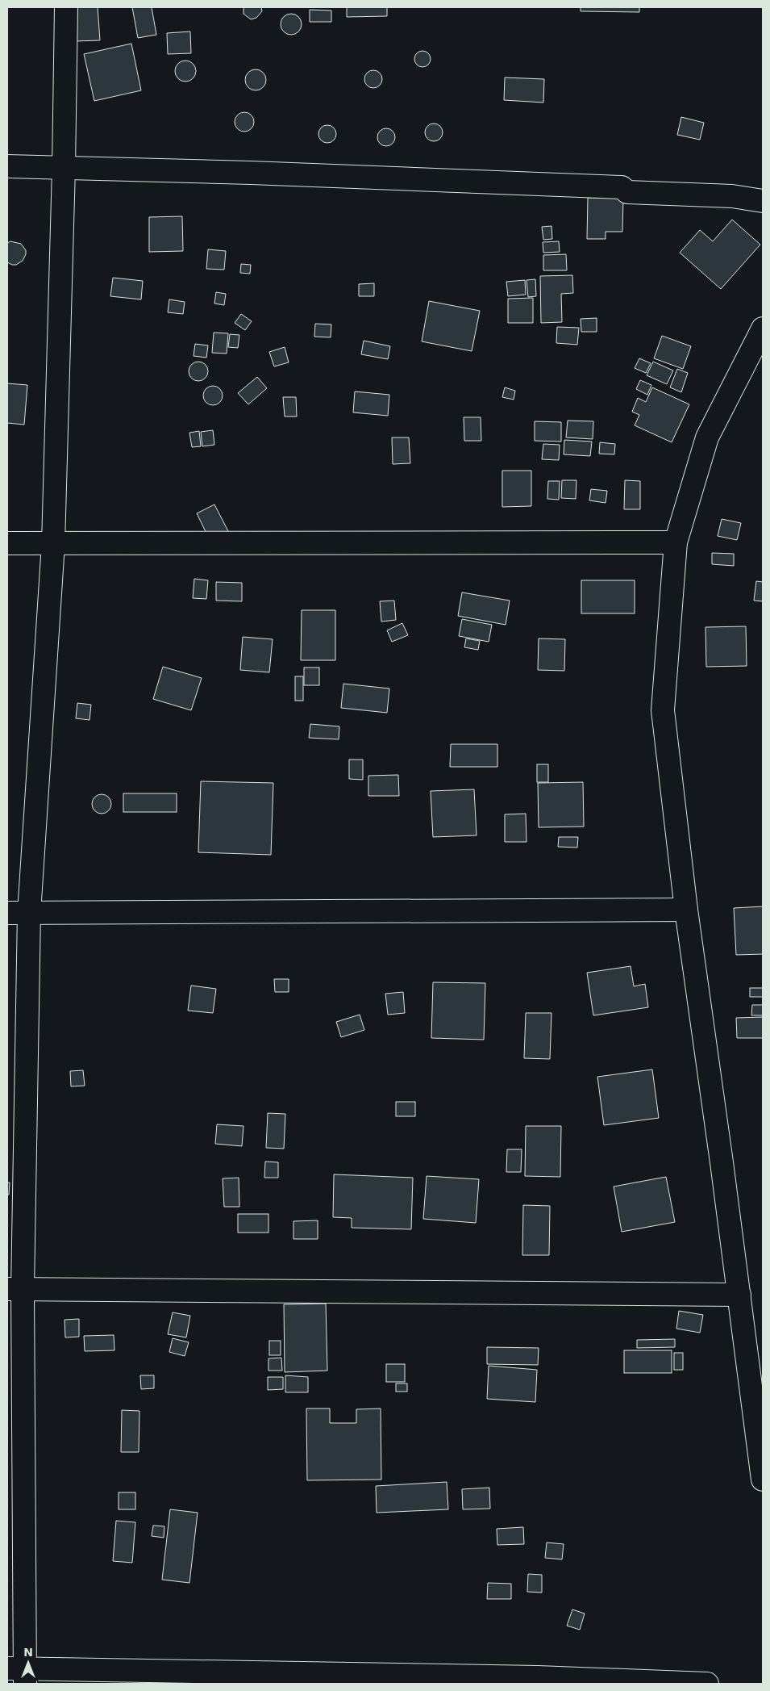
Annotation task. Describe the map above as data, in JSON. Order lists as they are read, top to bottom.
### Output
{
  "north": "top"
}
